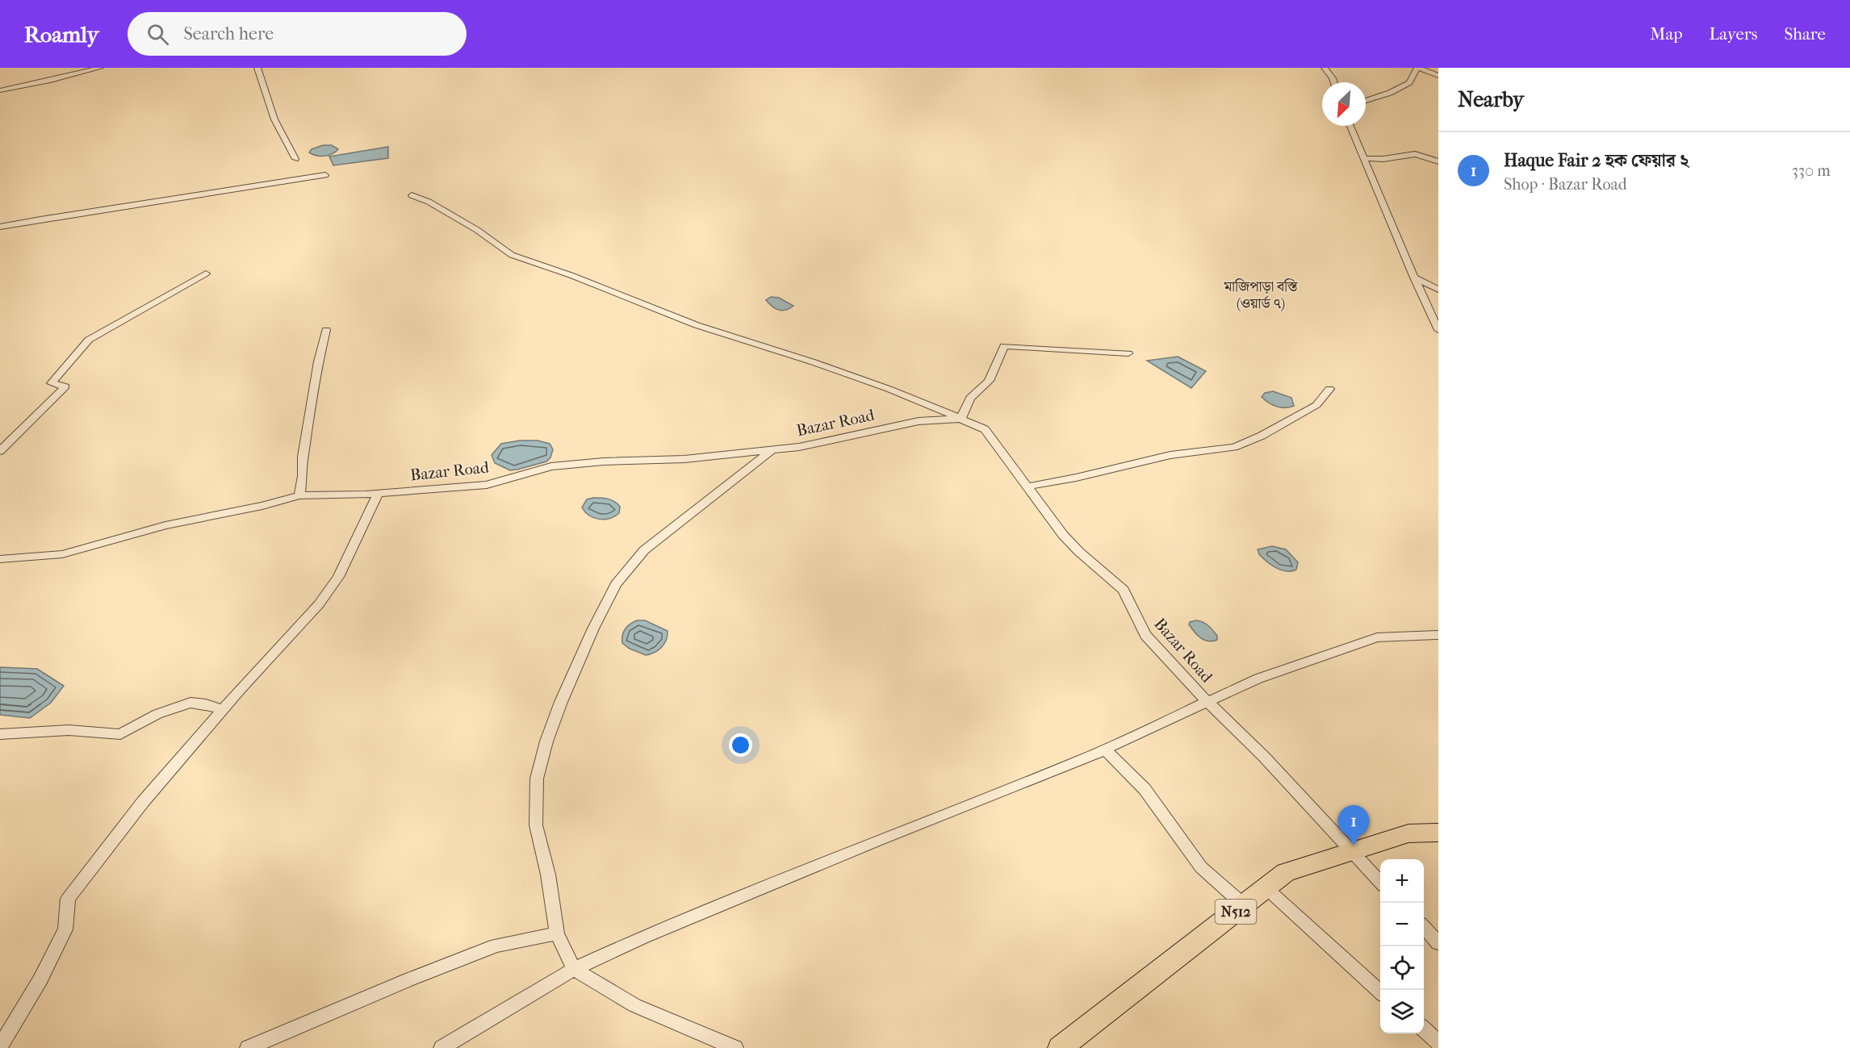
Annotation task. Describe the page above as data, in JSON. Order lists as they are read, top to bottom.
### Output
{
  "streets": {
    "highway": ["N512"],
    "street": ["Bazar Road"]
  },
  "crossings": [
    ["Bazar Road", "N512"]
  ],
  "districts": ["মাজিপাড়া বস্তি (ওয়ার্ড ৭)"],
  "north": "bottom left",
  "page": {
    "header": "Roamly",
    "search": "Search here",
    "nav": ["Map", "Layers", "Share"],
    "heading": "Nearby",
    "list": [
      {
        "mark": "1",
        "name": "Haque Fair 2 হক ফেয়ার ২",
        "note": "Shop · Bazar Road",
        "value": "330 m"
      }
    ],
    "pins": "1",
    "map_buttons": ["+", "−"]
  }
}
